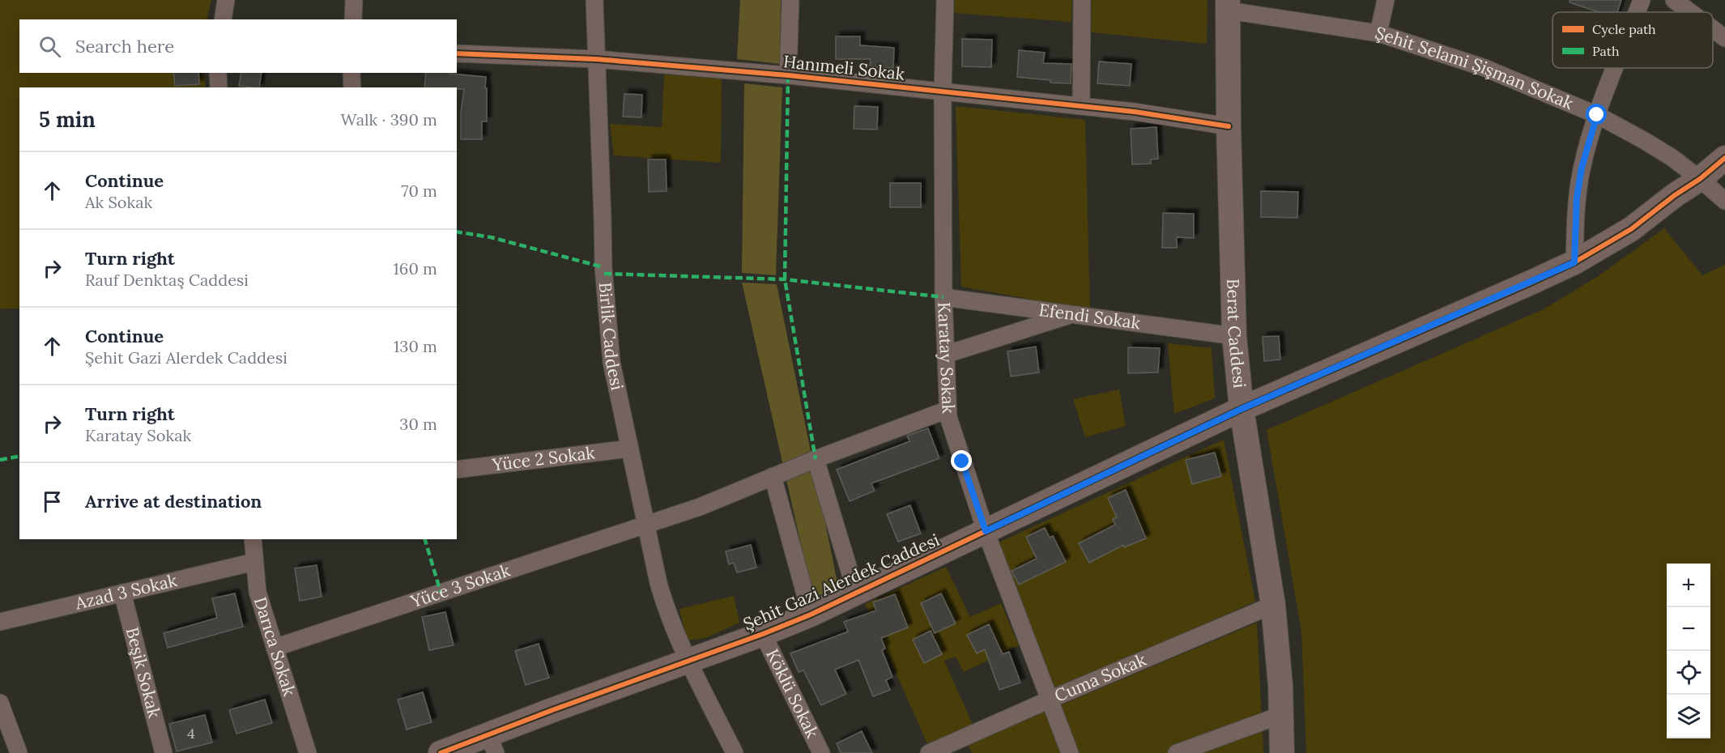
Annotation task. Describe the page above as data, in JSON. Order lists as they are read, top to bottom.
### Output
{
  "streets": {
    "street": [
      "Hanımeli Sokak",
      "Şehit Selami Şişman Sokak",
      "Efendi Sokak",
      "Berat Caddesi",
      "Birlik Caddesi",
      "Karatay Sokak",
      "Yüce 2 Sokak",
      "Şehit Gazi Alerdek Caddesi",
      "Yüce 3 Sokak",
      "Azad 3 Sokak",
      "Darıca Sokak",
      "Beşik Sokak",
      "Cuma Sokak",
      "Köklü Sokak"
    ]
  },
  "crossings": [
    ["Hanımeli Sokak", "Berat Caddesi"],
    ["Hanımeli Sokak", "Birlik Caddesi"],
    ["Hanımeli Sokak", "Karatay Sokak"],
    ["Şehit Selami Şişman Sokak", "Berat Caddesi"],
    ["Şehit Selami Şişman Sokak", "Şehit Gazi Alerdek Caddesi"],
    ["Efendi Sokak", "Berat Caddesi"],
    ["Efendi Sokak", "Karatay Sokak"],
    ["Berat Caddesi", "Şehit Gazi Alerdek Caddesi"],
    ["Berat Caddesi", "Cuma Sokak"],
    ["Birlik Caddesi", "Yüce 2 Sokak"],
    ["Birlik Caddesi", "Şehit Gazi Alerdek Caddesi"],
    ["Birlik Caddesi", "Yüce 3 Sokak"],
    ["Karatay Sokak", "Şehit Gazi Alerdek Caddesi"],
    ["Karatay Sokak", "Yüce 3 Sokak"],
    ["Karatay Sokak", "Cuma Sokak"],
    ["Şehit Gazi Alerdek Caddesi", "Köklü Sokak"],
    ["Yüce 3 Sokak", "Darıca Sokak"],
    ["Azad 3 Sokak", "Darıca Sokak"],
    ["Azad 3 Sokak", "Beşik Sokak"]
  ],
  "house_numbers": ["4"],
  "legend": ["Cycle path", "Path"],
  "page": {
    "search": "Search here",
    "heading": ["5 min", "Walk · 390 m"],
    "list": [
      ["Continue", "Ak Sokak", "70 m"],
      ["Turn right", "Rauf Denktaş Caddesi", "160 m"],
      ["Continue", "Şehit Gazi Alerdek Caddesi", "130 m"],
      ["Turn right", "Karatay Sokak", "30 m"],
      "Arrive at destination"
    ],
    "map_buttons": ["+", "−"]
  }
}
